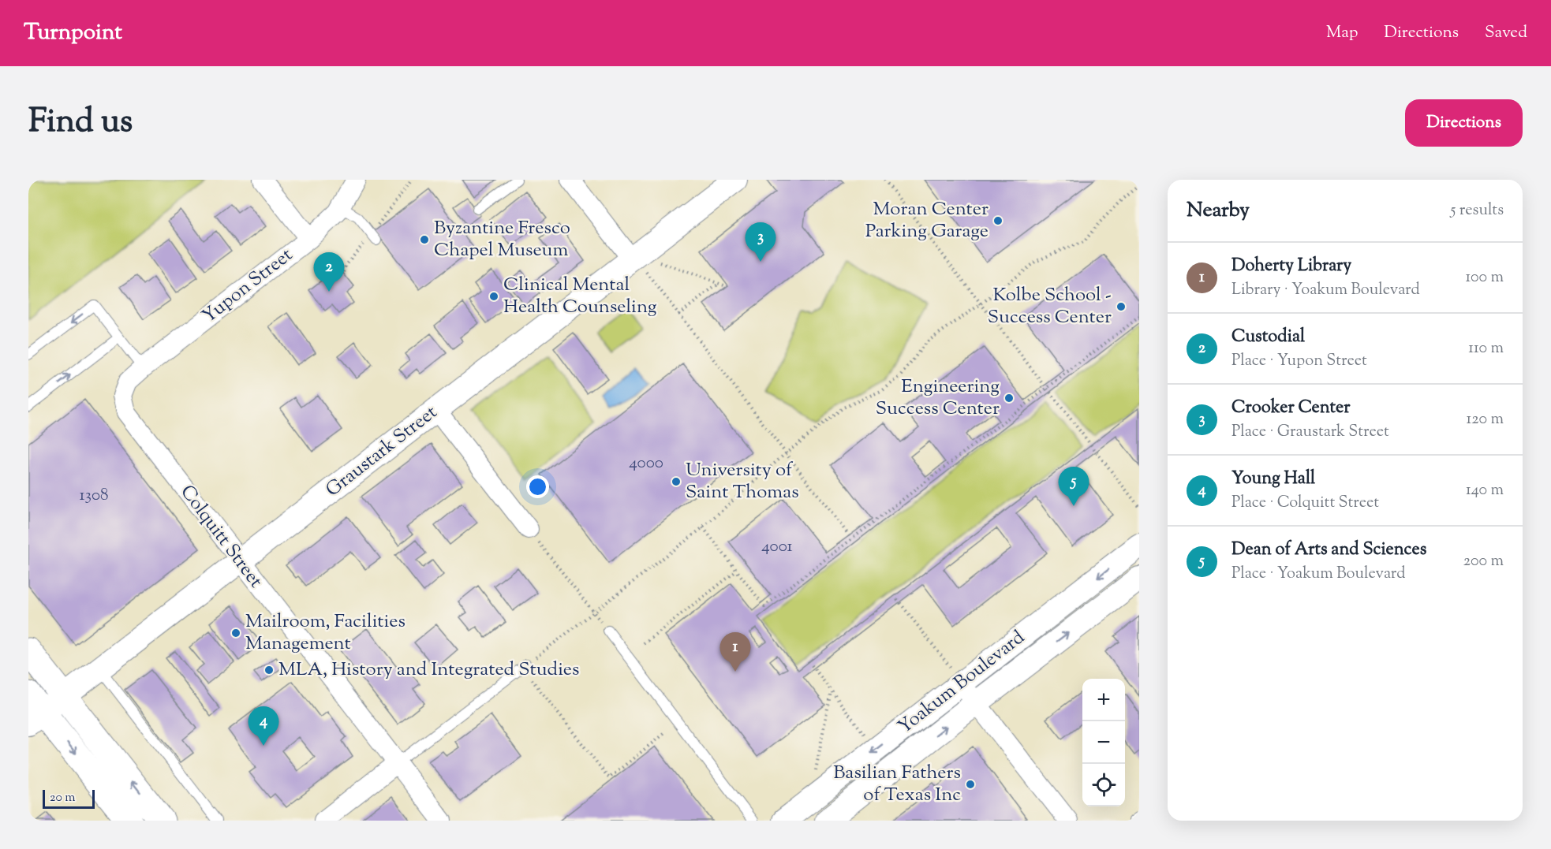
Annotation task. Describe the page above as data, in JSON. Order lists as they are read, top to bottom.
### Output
{
  "streets": {
    "street": [
      "Yupon Street",
      "Graustark Street",
      "Colquitt Street",
      "Yoakum Boulevard"
    ]
  },
  "crossings": [
    ["Yupon Street", "Colquitt Street"],
    ["Graustark Street", "Colquitt Street"]
  ],
  "places": [
    "Moran Center Parking Garage",
    "Byzantine Fresco Chapel Museum",
    "Clinical Mental Health Counseling",
    "Kolbe School - Success Center",
    "Engineering Success Center",
    "University of Saint Thomas",
    "Mailroom, Facilities Management",
    "MLA, History and Integrated Studies",
    "Basilian Fathers of Texas Inc"
  ],
  "house_numbers": ["4000", "1308", "4001"],
  "scale_bar": "20 m",
  "page": {
    "header": "Turnpoint",
    "nav": ["Map", "Directions", "Saved"],
    "title": "Find us",
    "buttons": "Directions",
    "heading": ["Nearby", "5 results"],
    "pins": [
      "3",
      "2",
      "5",
      "1",
      "4"
    ],
    "list": [
      {
        "mark": "1",
        "name": "Doherty Library",
        "note": "Library · Yoakum Boulevard",
        "value": "100 m"
      },
      {
        "mark": "2",
        "name": "Custodial",
        "note": "Place · Yupon Street",
        "value": "110 m"
      },
      {
        "mark": "3",
        "name": "Crooker Center",
        "note": "Place · Graustark Street",
        "value": "120 m"
      },
      {
        "mark": "4",
        "name": "Young Hall",
        "note": "Place · Colquitt Street",
        "value": "140 m"
      },
      {
        "mark": "5",
        "name": "Dean of Arts and Sciences",
        "note": "Place · Yoakum Boulevard",
        "value": "200 m"
      }
    ],
    "map_buttons": ["+", "−"],
    "scale": "20 m"
  }
}
